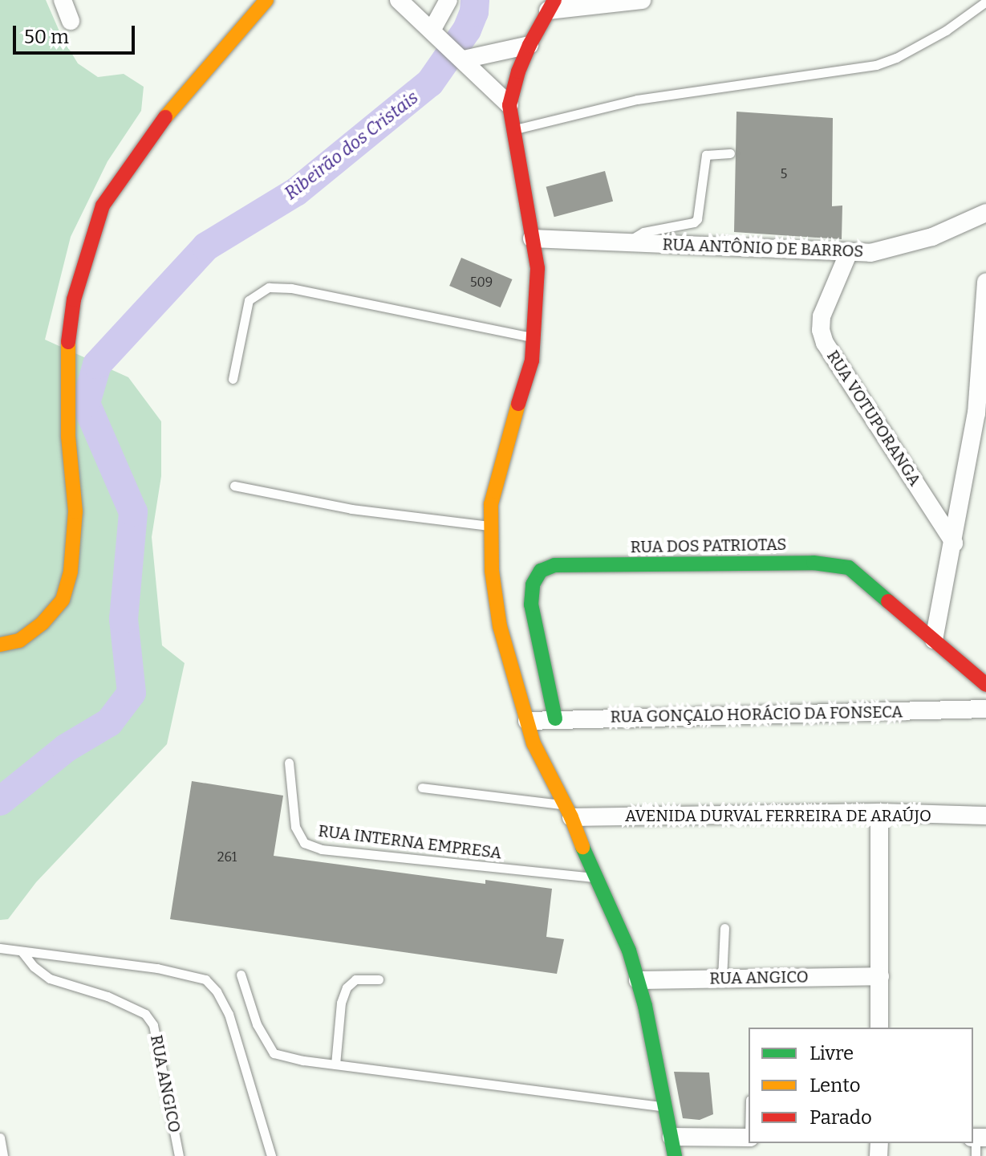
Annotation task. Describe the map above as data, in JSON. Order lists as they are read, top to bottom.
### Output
{
  "streets": {
    "street": [
      "RUA ANTÔNIO DE BARROS",
      "RUA VOTUPORANGA",
      "RUA DOS PATRIOTAS",
      "RUA GONÇALO HORÁCIO DA FONSECA",
      "AVENIDA DURVAL FERREIRA DE ARAÚJO",
      "RUA ANGICO"
    ],
    "lane": ["RUA INTERNA EMPRESA"]
  },
  "crossings": [
    ["RUA ANTÔNIO DE BARROS", "RUA VOTUPORANGA"],
    ["RUA DOS PATRIOTAS", "RUA GONÇALO HORÁCIO DA FONSECA"]
  ],
  "water": ["Ribeirão dos Cristais"],
  "house_numbers": ["5", "509", "261"],
  "legend": ["Livre", "Lento", "Parado"],
  "scale_bar": "50 m"
}
